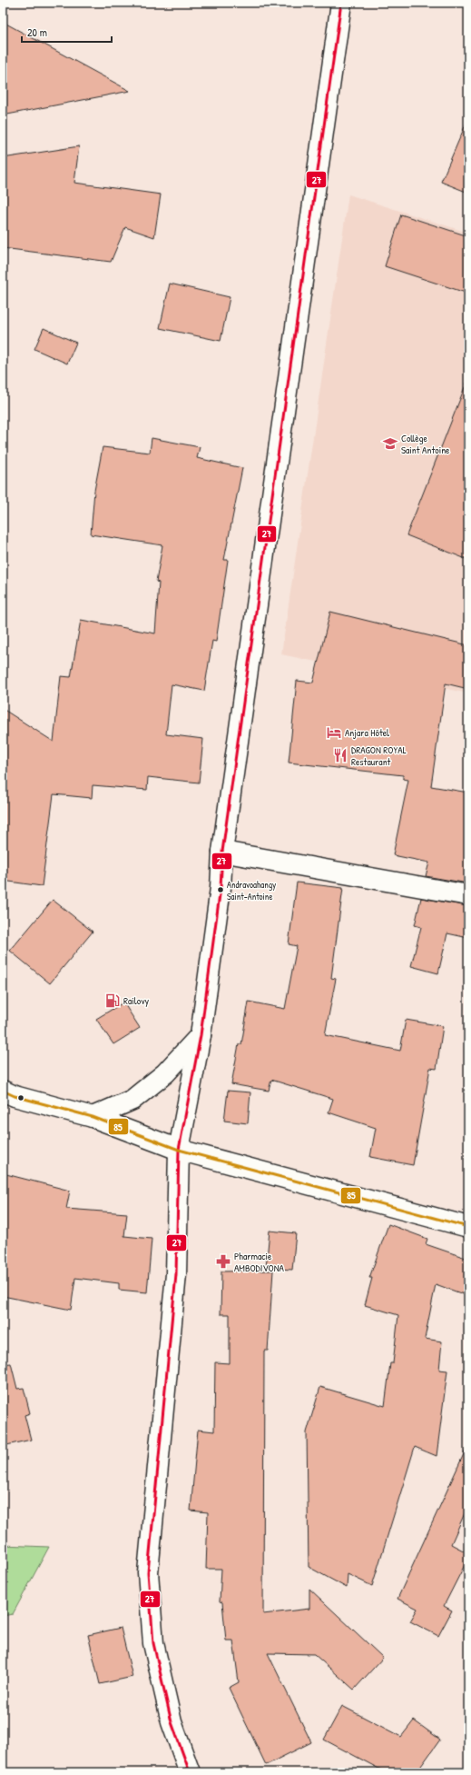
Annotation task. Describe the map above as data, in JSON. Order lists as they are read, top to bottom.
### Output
{
  "places": {
    "school or university": ["Collège Saint Antoine"],
    "hotel": ["Anjara Hôtel"],
    "restaurant": ["DRAGON ROYAL Restaurant"],
    "other": ["Andravoahangy Saint-Antoine"],
    "fuel station": ["Railovy"],
    "pharmacy": ["Pharmacie AMBODIVONA"]
  },
  "lines": ["transit line 27", "transit line 85"],
  "scale_bar": "20 m"
}
